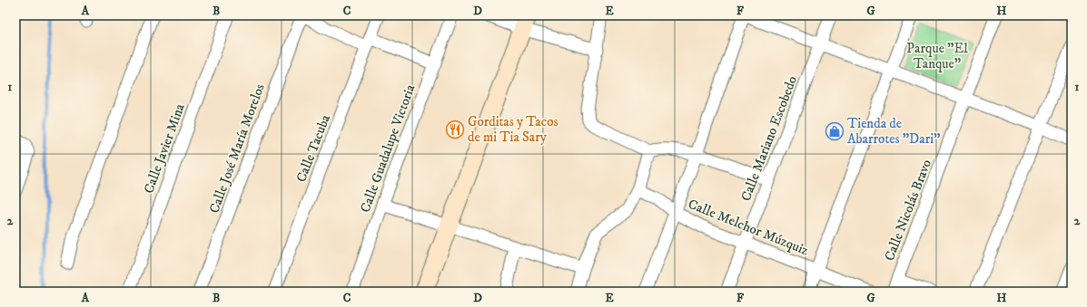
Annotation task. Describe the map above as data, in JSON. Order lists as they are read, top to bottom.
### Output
{
  "streets": {
    "street": [
      "Calle Mariano Escobedo",
      "Calle Javier Mina",
      "Calle José María Morelos",
      "Calle Tacuba",
      "Calle Guadalupe Victoria",
      "Calle Nicolás Bravo",
      "Calle Melchor Múzquiz"
    ]
  },
  "crossings": [
    ["Calle Mariano Escobedo", "Calle Melchor Múzquiz"]
  ],
  "parks": ["Parque \"El Tanque\""],
  "places": {
    "restaurant": ["Gorditas y Tacos de mi Tia Sary"],
    "shop": ["Tienda de Abarrotes \"Dari\""]
  },
  "grid": {
    "columns": [
      "A",
      "B",
      "C",
      "D",
      "E",
      "F",
      "G",
      "H"
    ],
    "rows": ["1", "2"]
  }
}
